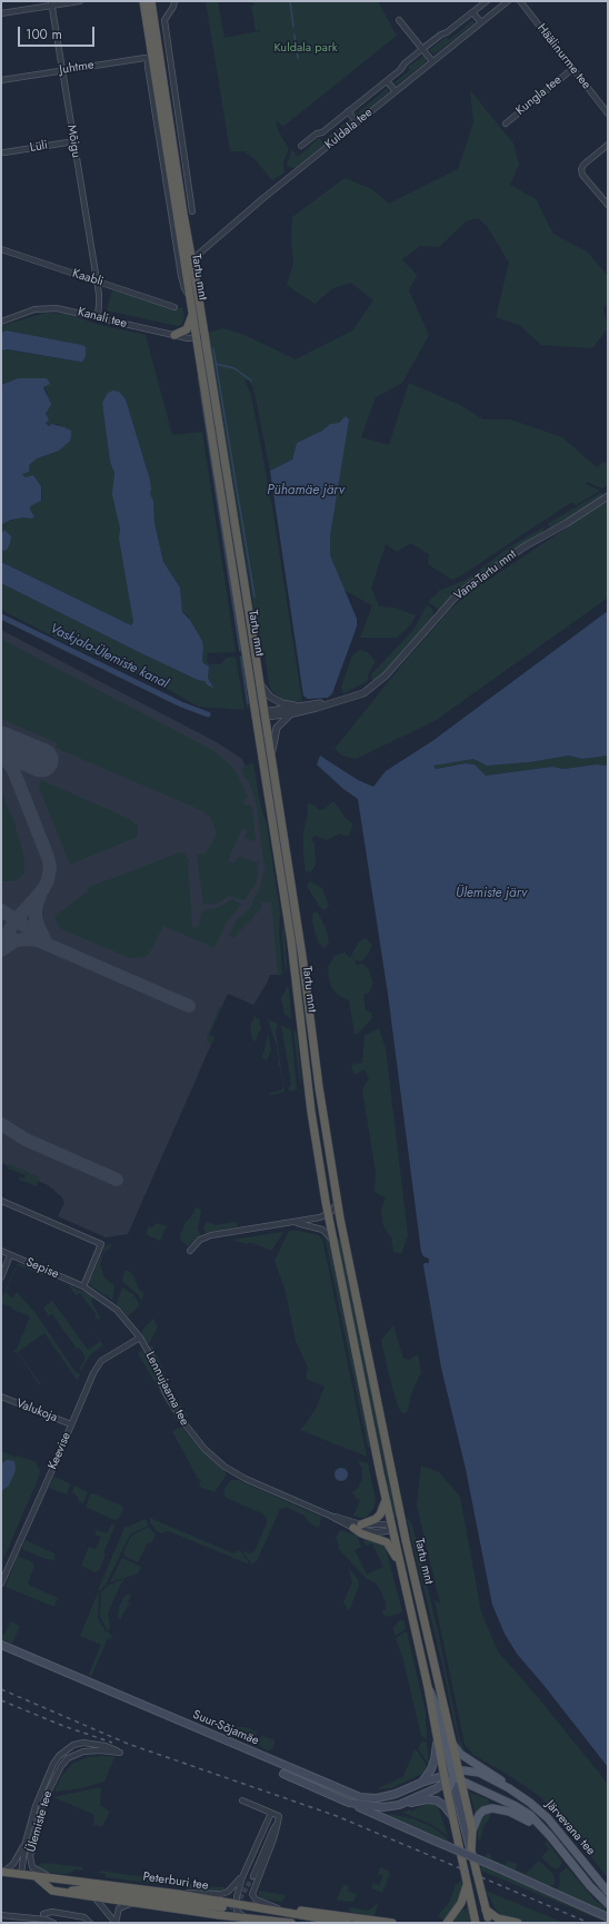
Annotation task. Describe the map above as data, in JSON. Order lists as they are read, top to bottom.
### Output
{
  "streets": {
    "highway": ["Tartu mnt", "Peterburi tee"],
    "main road": ["Suur-Sõjamäe", "Järvevana tee"],
    "street": [
      "Häälinurme tee",
      "Juhtme",
      "Kungla tee",
      "Kuldala tee",
      "Mõigu",
      "Lüli",
      "Kaabli",
      "Kanali tee",
      "Vana-Tartu mnt",
      "Sepise",
      "Lennujaama tee",
      "Valukoja",
      "Keevise",
      "Ülemiste tee"
    ]
  },
  "crossings": [
    ["Häälinurme tee", "Kungla tee"],
    ["Juhtme", "Mõigu"],
    ["Juhtme", "Tartu mnt"],
    ["Kuldala tee", "Tartu mnt"],
    ["Mõigu", "Lüli"],
    ["Mõigu", "Kaabli"],
    ["Mõigu", "Kanali tee"],
    ["Tartu mnt", "Kanali tee"],
    ["Tartu mnt", "Vana-Tartu mnt"],
    ["Tartu mnt", "Lennujaama tee"],
    ["Tartu mnt", "Suur-Sõjamäe"],
    ["Tartu mnt", "Järvevana tee"],
    ["Sepise", "Lennujaama tee"],
    ["Lennujaama tee", "Keevise"],
    ["Valukoja", "Keevise"],
    ["Suur-Sõjamäe", "Järvevana tee"],
    ["Ülemiste tee", "Peterburi tee"]
  ],
  "water": ["Pühamäe järv", "Vaskjala-Ülemiste kanal", "Ülemiste järv"],
  "parks": ["Kuldala park"],
  "scale_bar": "100 m"
}
